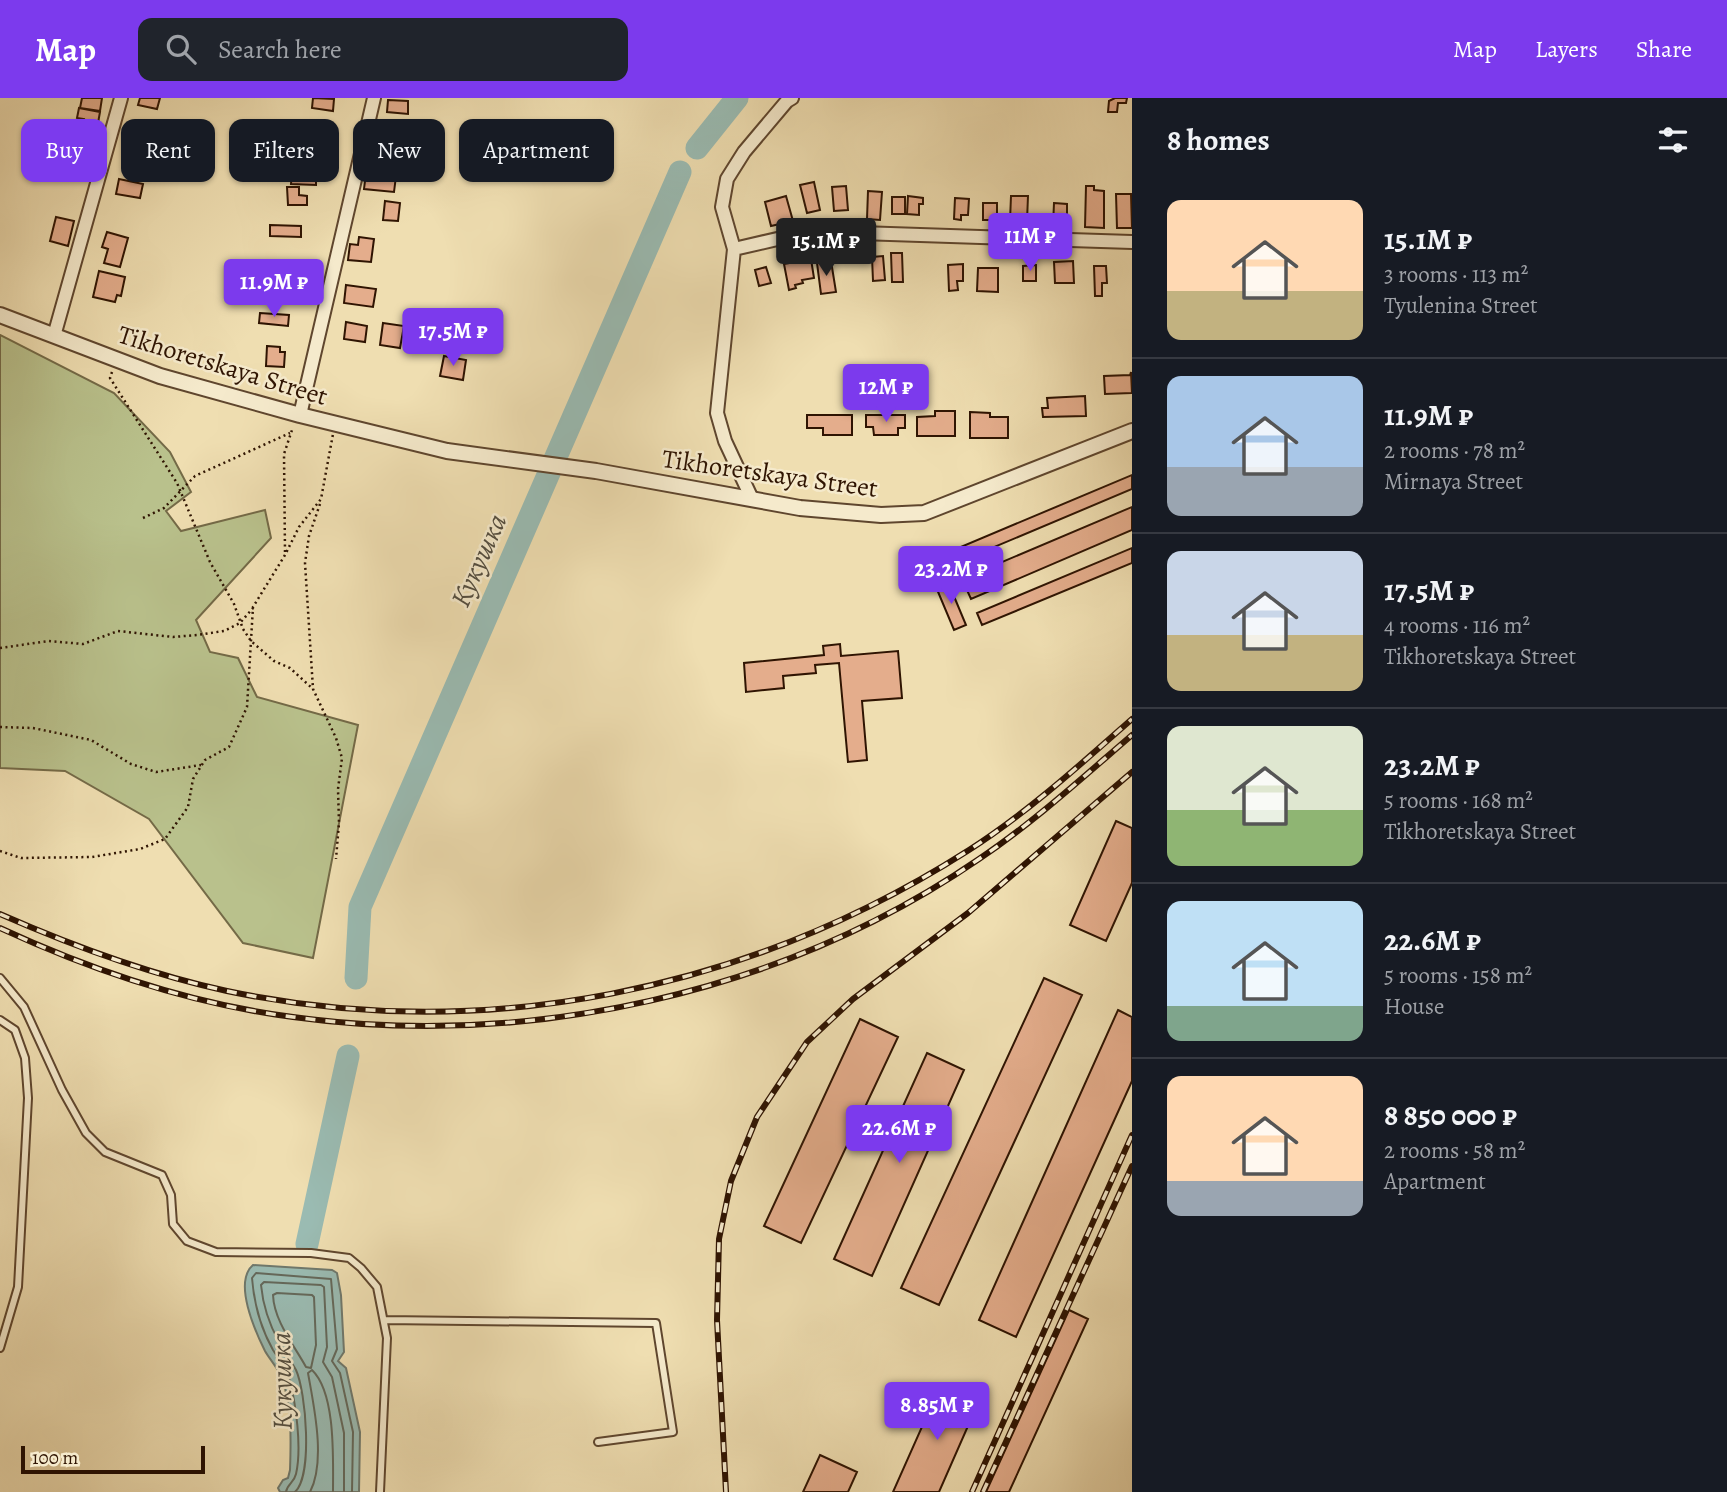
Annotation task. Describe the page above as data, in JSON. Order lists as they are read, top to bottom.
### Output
{
  "streets": {
    "street": ["Tikhoretskaya Street"]
  },
  "water": ["Кукушка"],
  "scale_bar": "100 m",
  "page": {
    "header": "Map",
    "search": "Search here",
    "nav": ["Map", "Layers", "Share"],
    "heading": "8 homes",
    "chip": [
      "Buy",
      "Rent",
      "Filters",
      "New",
      "Apartment"
    ],
    "list": [
      {
        "name": "15.1M ₽",
        "note": "3 rooms · 113 m² · Tyulenina Street"
      },
      {
        "name": "11.9M ₽",
        "note": "2 rooms · 78 m² · Mirnaya Street"
      },
      {
        "name": "17.5M ₽",
        "note": "4 rooms · 116 m² · Tikhoretskaya Street"
      },
      {
        "name": "23.2M ₽",
        "note": "5 rooms · 168 m² · Tikhoretskaya Street"
      },
      {
        "name": "22.6M ₽",
        "note": "5 rooms · 158 m² · House"
      },
      {
        "name": "8 850 000 ₽",
        "note": "2 rooms · 58 m² · Apartment"
      }
    ],
    "price": [
      "11M ₽",
      "15.1M ₽",
      "11.9M ₽",
      "17.5M ₽",
      "12M ₽",
      "23.2M ₽",
      "22.6M ₽",
      "8.85M ₽"
    ],
    "scale": "100 m"
  }
}
